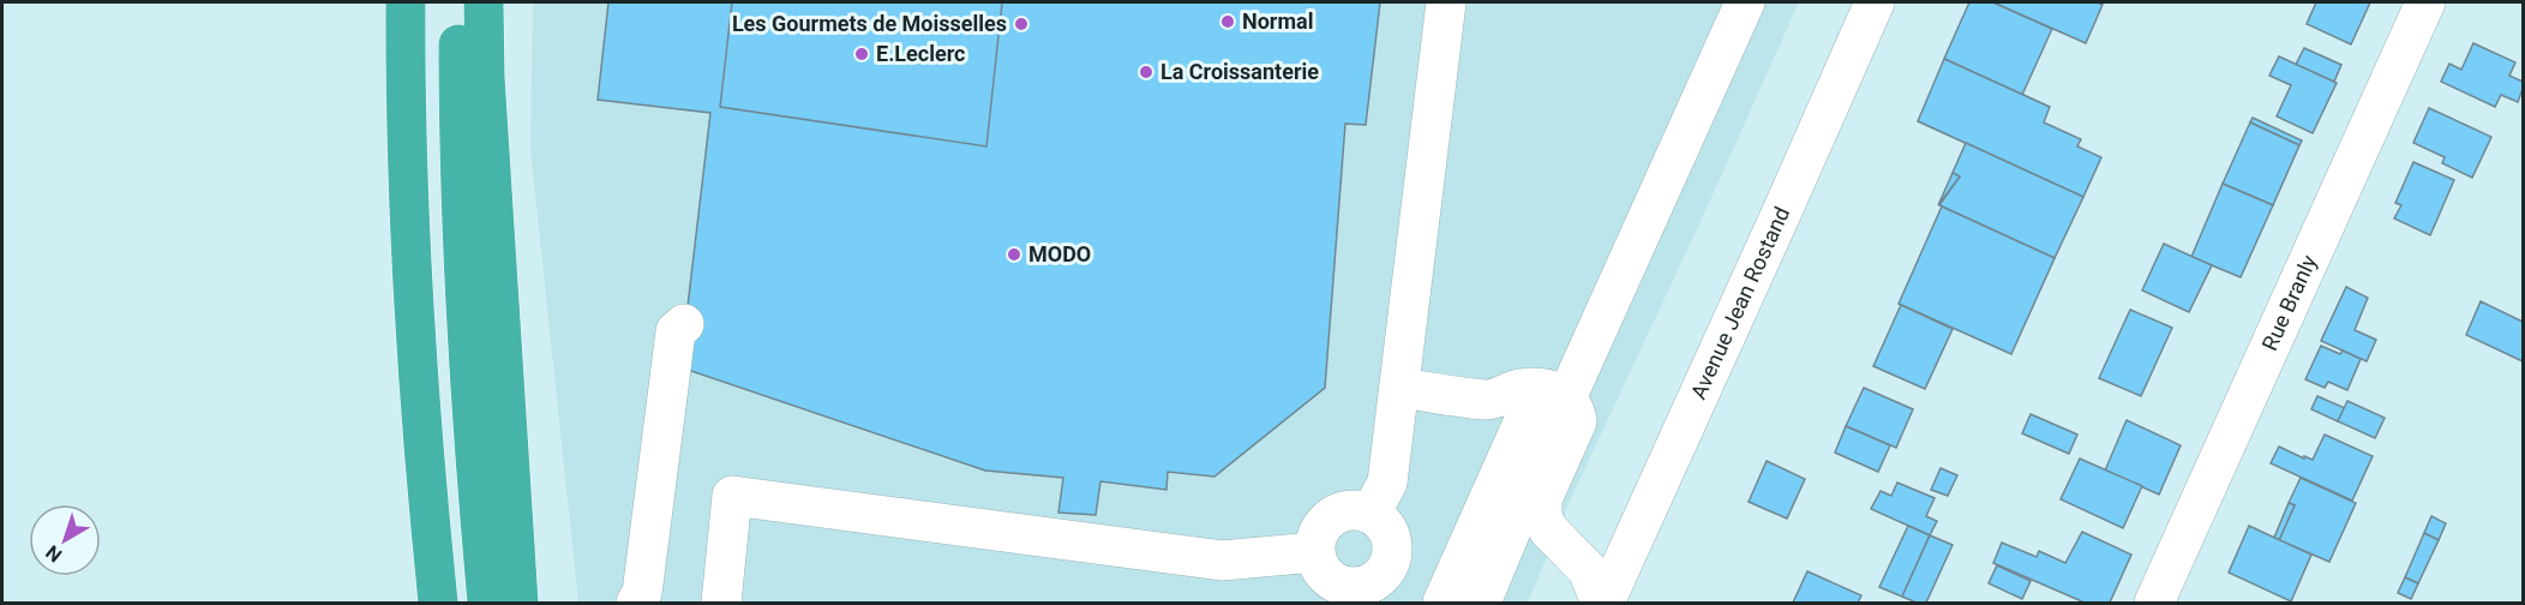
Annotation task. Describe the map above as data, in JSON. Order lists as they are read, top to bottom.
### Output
{
  "streets": {
    "street": ["Avenue Jean Rostand", "Rue Branly"]
  },
  "places": [
    "Normal",
    "Les Gourmets de Moisselles",
    "E.Leclerc",
    "La Croissanterie",
    "MODO"
  ],
  "north": "bottom left"
}
